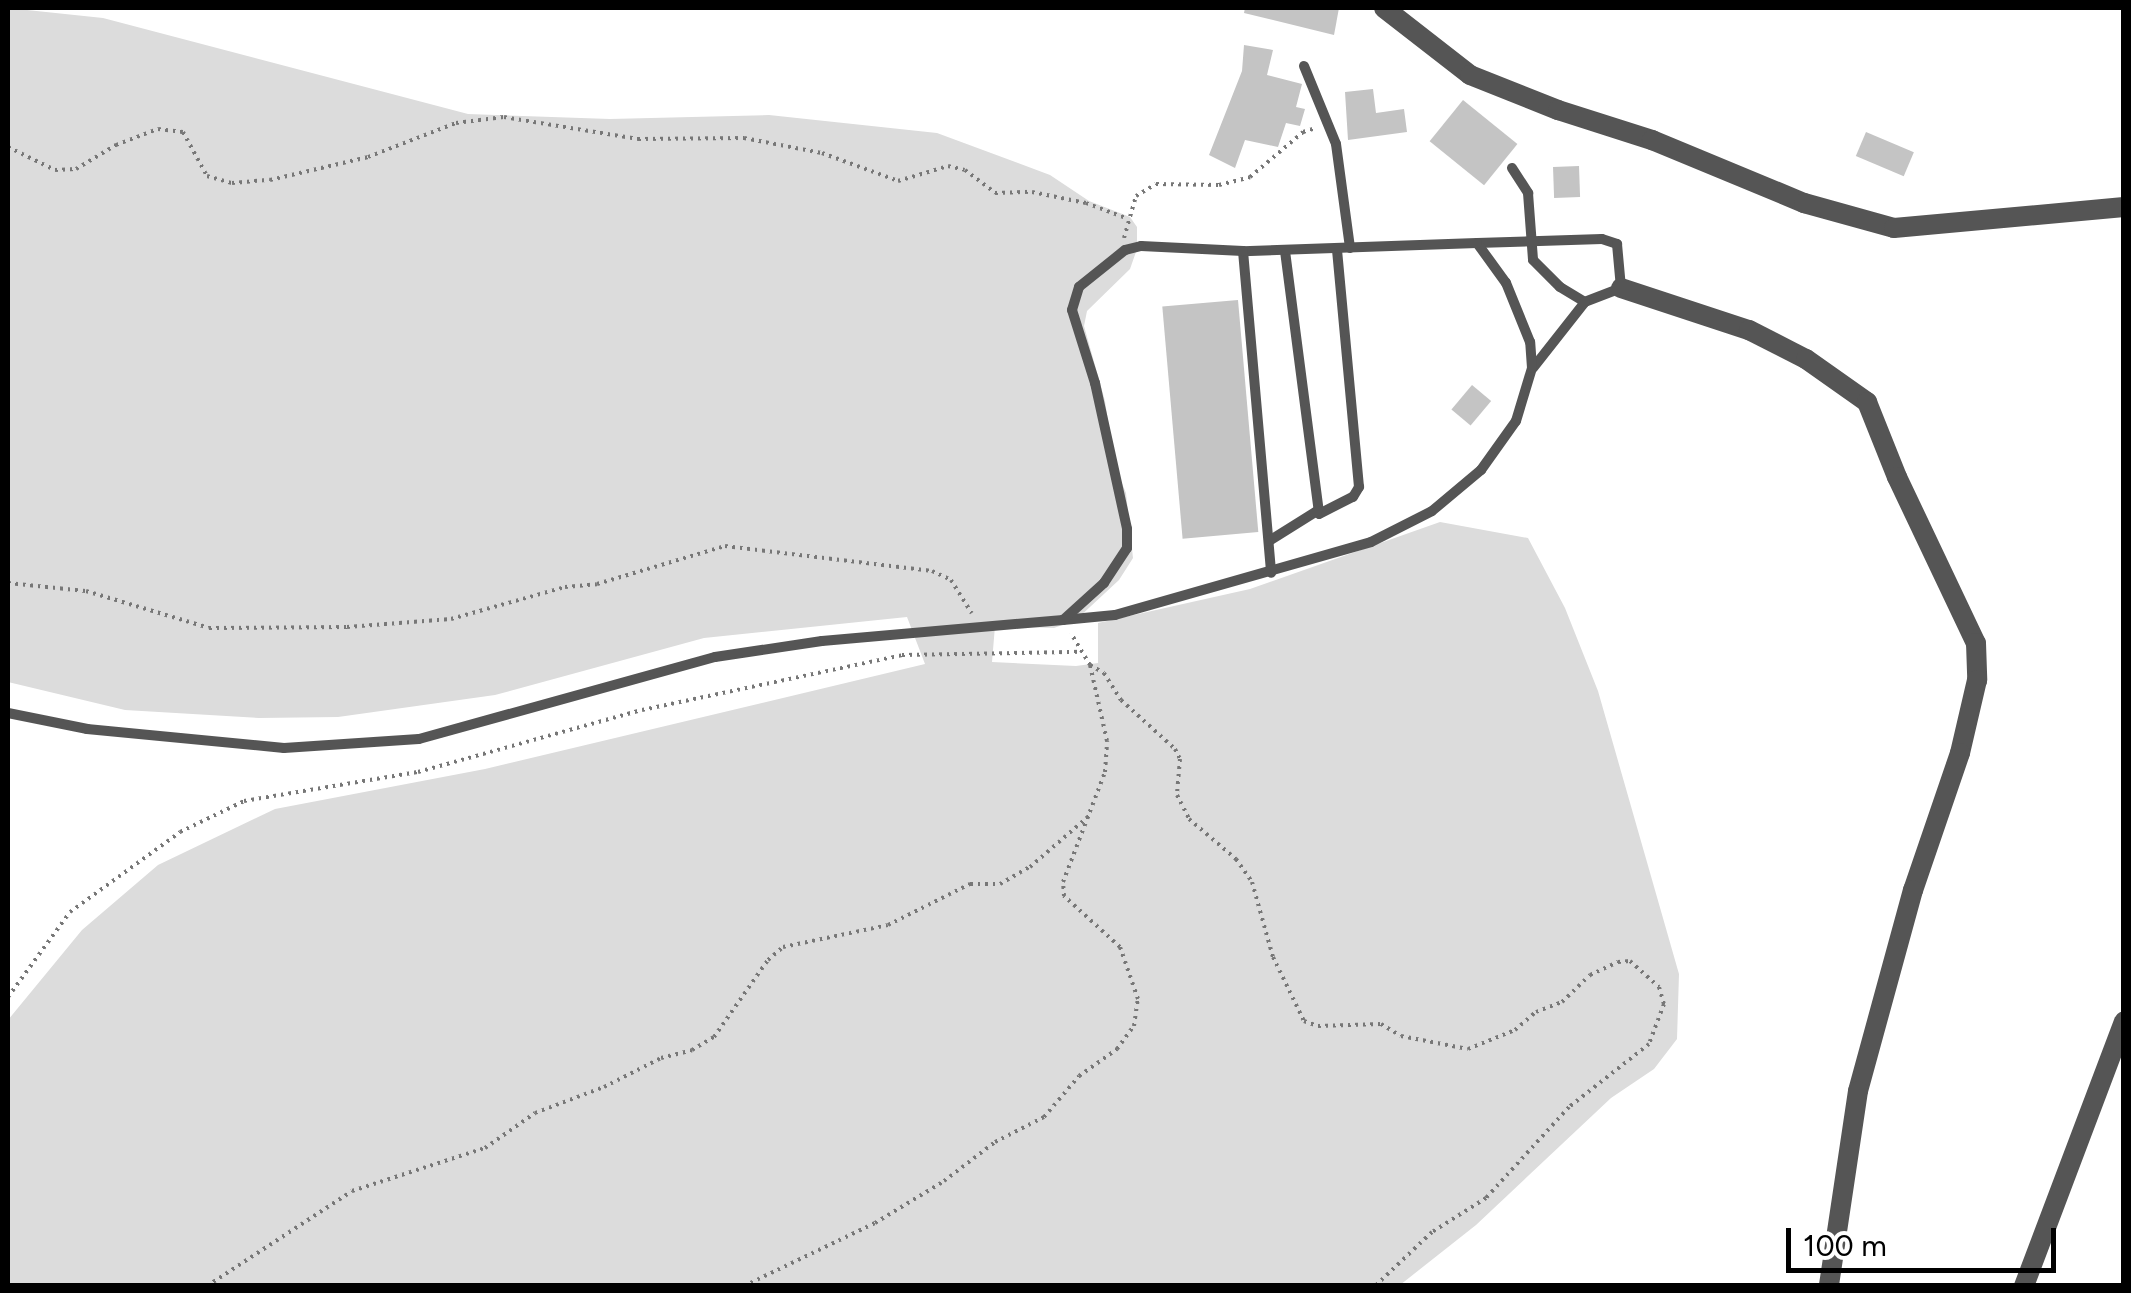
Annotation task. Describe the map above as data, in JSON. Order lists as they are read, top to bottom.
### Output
{
  "scale_bar": "100 m"
}
